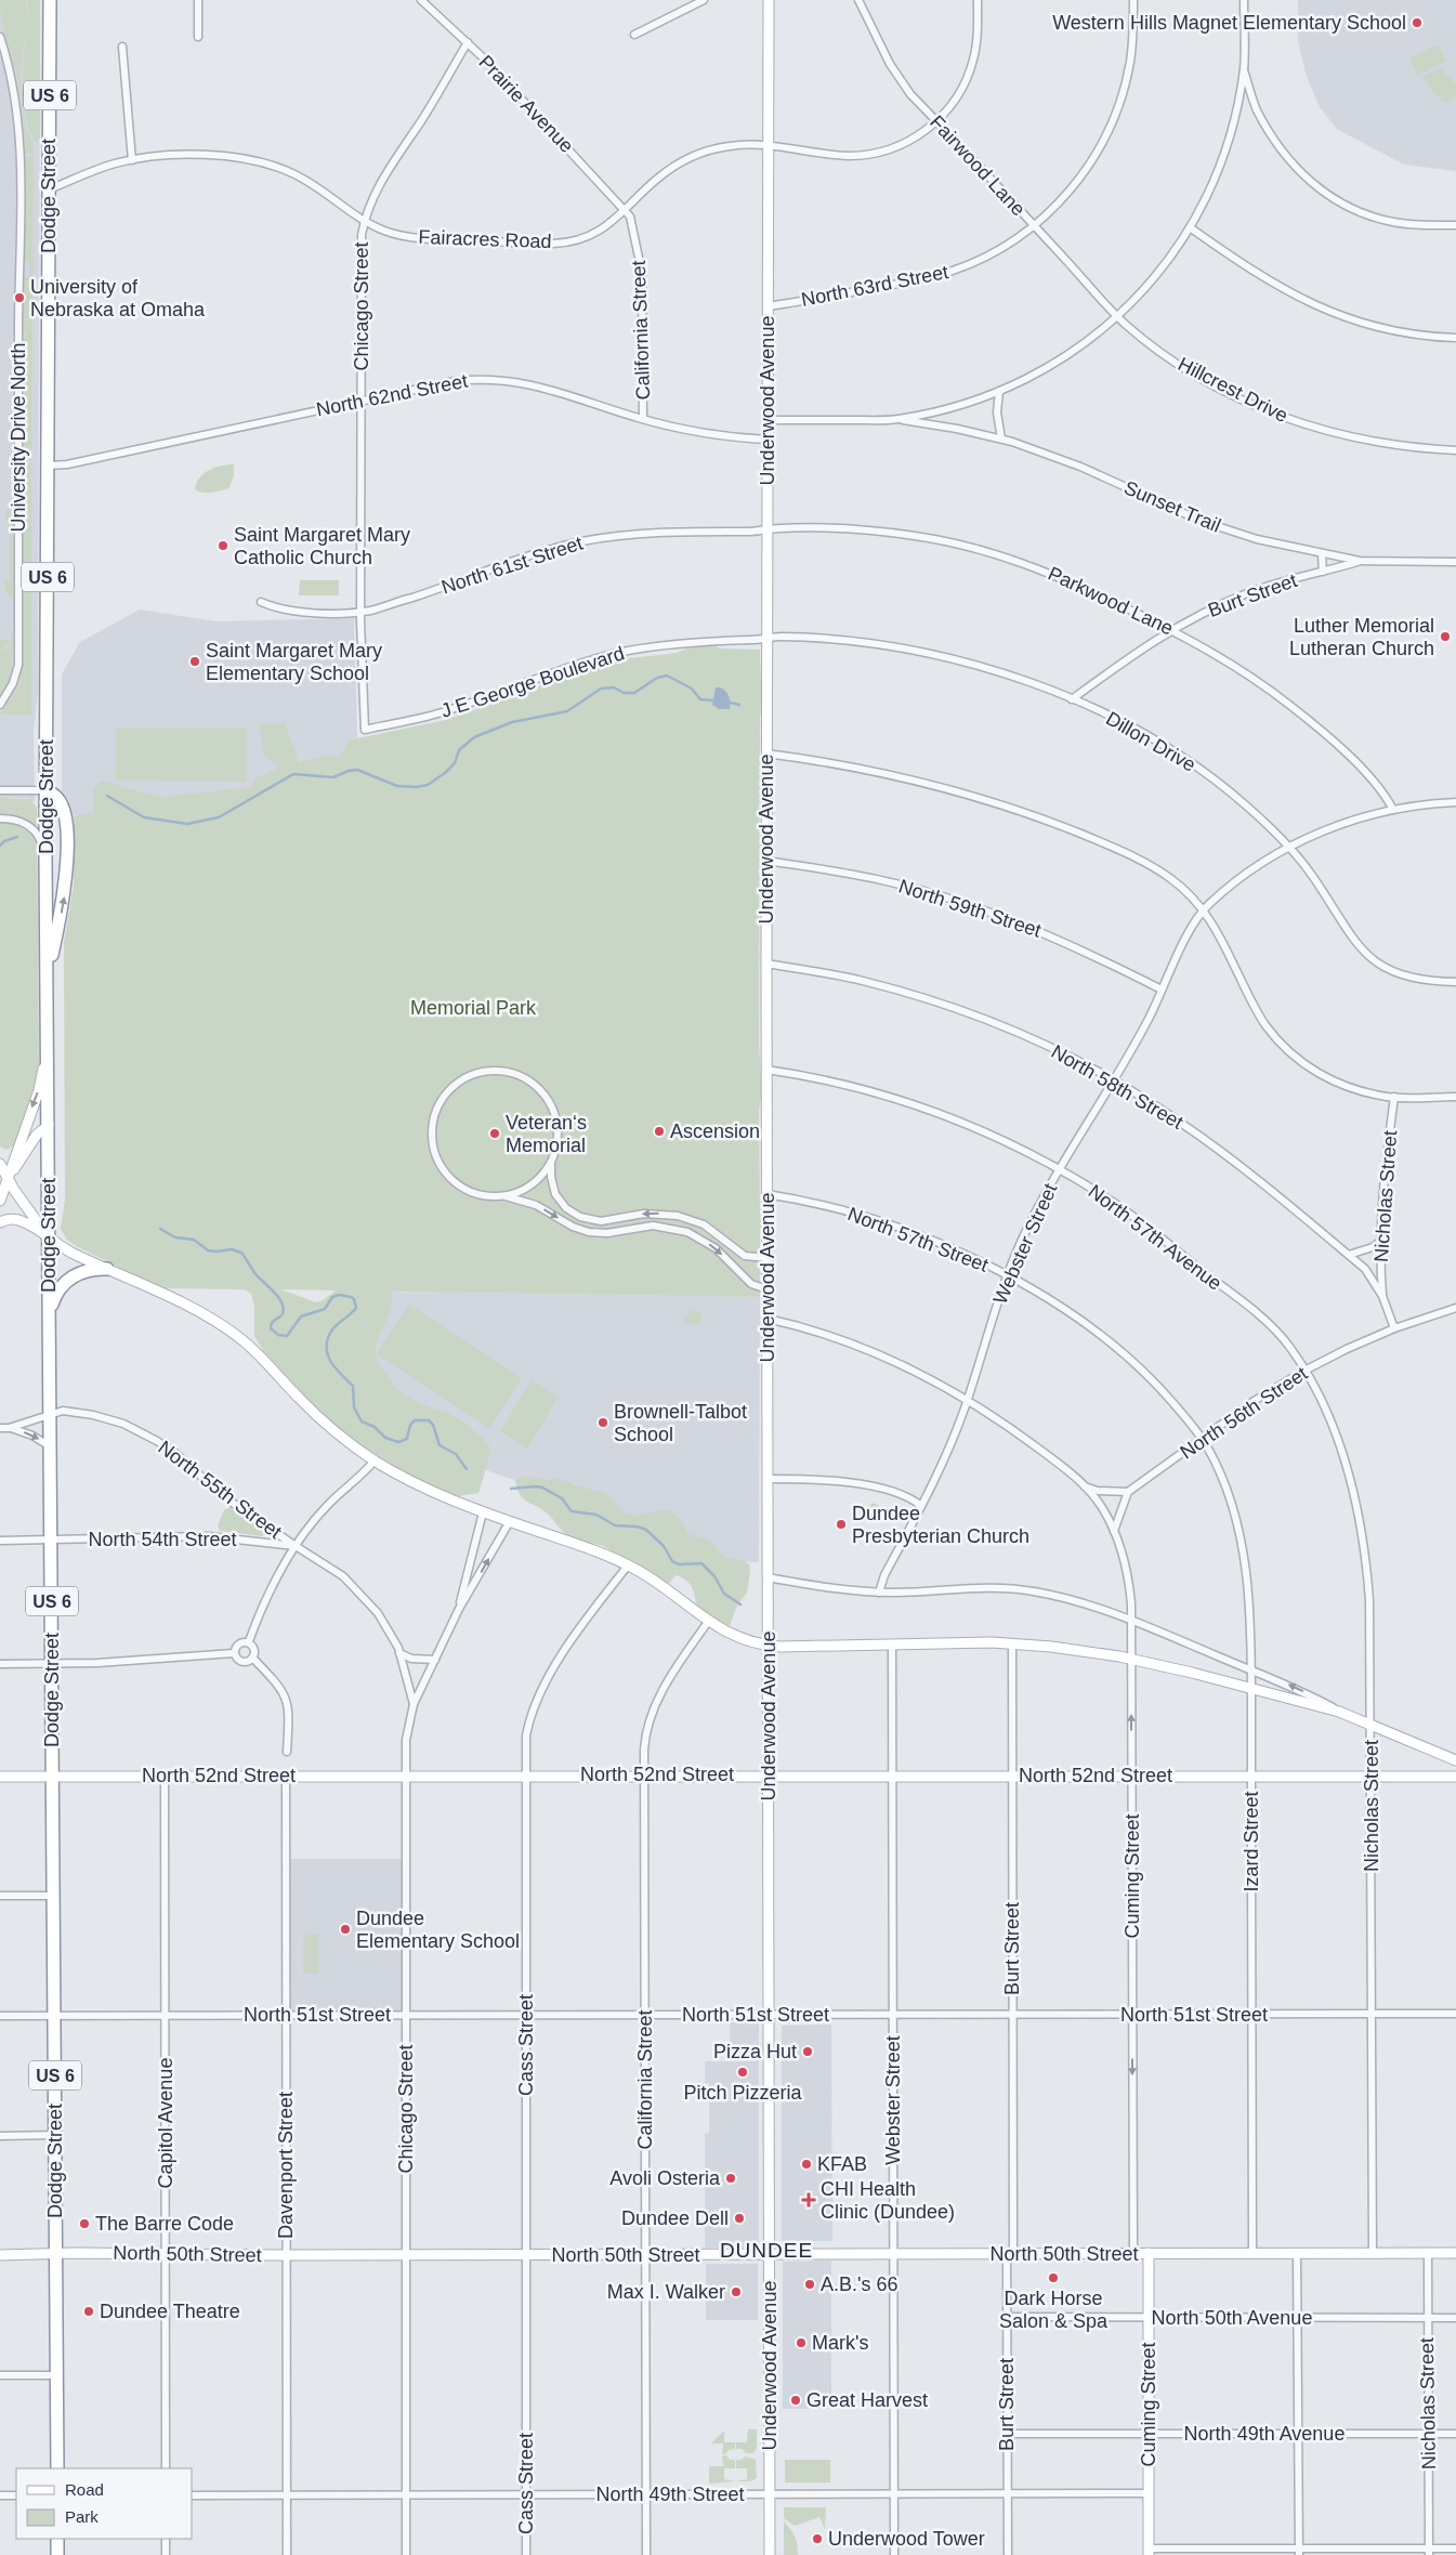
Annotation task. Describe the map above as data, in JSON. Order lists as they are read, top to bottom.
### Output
{
  "streets": {
    "highway": ["US 6", "Dodge Street"],
    "street": [
      "Prairie Avenue",
      "Fairwood Lane",
      "Fairacres Road",
      "North 63rd Street",
      "Chicago Street",
      "California Street",
      "Hillcrest Drive",
      "North 62nd Street",
      "Underwood Avenue",
      "University Drive North",
      "Sunset Trail",
      "North 61st Street",
      "Burt Street",
      "Parkwood Lane",
      "J E George Boulevard",
      "Dillon Drive",
      "North 59th Street",
      "North 58th Street",
      "Nicholas Street",
      "North 57th Avenue",
      "North 57th Street",
      "Webster Street",
      "North 56th Street",
      "North 55th Street",
      "North 54th Street",
      "North 52nd Street",
      "Izard Street",
      "Cuming Street",
      "North 51st Street",
      "Cass Street",
      "Capitol Avenue",
      "Davenport Street",
      "North 50th Street",
      "North 50th Avenue",
      "North 49th Avenue",
      "North 49th Street"
    ]
  },
  "crossings": [
    ["Prairie Avenue", "Fairacres Road"],
    ["Prairie Avenue", "Chicago Street"],
    ["Prairie Avenue", "California Street"],
    ["Fairwood Lane", "Fairacres Road"],
    ["Fairwood Lane", "North 63rd Street"],
    ["Fairwood Lane", "Hillcrest Drive"],
    ["Dodge Street", "Fairacres Road"],
    ["Dodge Street", "North 62nd Street"],
    ["Dodge Street", "North 55th Street"],
    ["Dodge Street", "North 54th Street"],
    ["Dodge Street", "North 52nd Street"],
    ["Dodge Street", "North 51st Street"],
    ["Dodge Street", "North 50th Street"],
    ["Fairacres Road", "Chicago Street"],
    ["Fairacres Road", "California Street"],
    ["Fairacres Road", "Underwood Avenue"],
    ["North 63rd Street", "Underwood Avenue"],
    ["Chicago Street", "North 62nd Street"],
    ["Chicago Street", "North 61st Street"],
    ["Chicago Street", "J E George Boulevard"],
    ["Chicago Street", "North 54th Street"],
    ["Chicago Street", "North 52nd Street"],
    ["Chicago Street", "North 51st Street"],
    ["Chicago Street", "North 50th Street"],
    ["Chicago Street", "North 49th Street"],
    ["California Street", "North 62nd Street"],
    ["California Street", "North 52nd Street"],
    ["California Street", "North 51st Street"],
    ["California Street", "North 50th Street"],
    ["California Street", "North 49th Street"],
    ["North 62nd Street", "Underwood Avenue"],
    ["Underwood Avenue", "North 61st Street"],
    ["Underwood Avenue", "Parkwood Lane"],
    ["Underwood Avenue", "J E George Boulevard"],
    ["Underwood Avenue", "Dillon Drive"],
    ["Underwood Avenue", "North 59th Street"],
    ["Underwood Avenue", "North 58th Street"],
    ["Underwood Avenue", "North 57th Avenue"],
    ["Underwood Avenue", "North 57th Street"],
    ["Underwood Avenue", "North 52nd Street"],
    ["Underwood Avenue", "North 51st Street"],
    ["Underwood Avenue", "North 50th Street"],
    ["Underwood Avenue", "North 49th Street"],
    ["Sunset Trail", "Burt Street"],
    ["North 61st Street", "Parkwood Lane"],
    ["Burt Street", "Parkwood Lane"],
    ["Burt Street", "Dillon Drive"],
    ["Burt Street", "North 52nd Street"],
    ["Burt Street", "North 51st Street"],
    ["Burt Street", "North 50th Street"],
    ["Burt Street", "North 50th Avenue"],
    ["Burt Street", "North 49th Avenue"],
    ["Burt Street", "North 49th Street"],
    ["Parkwood Lane", "Webster Street"],
    ["J E George Boulevard", "Dillon Drive"],
    ["Dillon Drive", "Webster Street"],
    ["North 59th Street", "Webster Street"],
    ["North 58th Street", "Nicholas Street"],
    ["North 58th Street", "Webster Street"],
    ["North 58th Street", "North 56th Street"],
    ["Nicholas Street", "North 57th Avenue"],
    ["Nicholas Street", "North 56th Street"],
    ["Nicholas Street", "North 52nd Street"],
    ["Nicholas Street", "North 51st Street"],
    ["Nicholas Street", "North 50th Street"],
    ["Nicholas Street", "North 50th Avenue"],
    ["Nicholas Street", "North 49th Avenue"],
    ["North 57th Avenue", "Webster Street"],
    ["North 57th Avenue", "North 56th Street"],
    ["North 57th Street", "Webster Street"],
    ["North 57th Street", "North 56th Street"],
    ["North 57th Street", "Izard Street"],
    ["Webster Street", "North 52nd Street"],
    ["Webster Street", "North 51st Street"],
    ["Webster Street", "North 50th Street"],
    ["Webster Street", "North 49th Street"],
    ["North 56th Street", "Izard Street"],
    ["North 55th Street", "North 54th Street"],
    ["North 52nd Street", "Izard Street"],
    ["North 52nd Street", "Cuming Street"],
    ["North 52nd Street", "Cass Street"],
    ["North 52nd Street", "Capitol Avenue"],
    ["North 52nd Street", "Davenport Street"],
    ["Izard Street", "North 51st Street"],
    ["Izard Street", "North 50th Street"],
    ["Cuming Street", "North 51st Street"],
    ["Cuming Street", "North 50th Street"],
    ["Cuming Street", "North 50th Avenue"],
    ["Cuming Street", "North 49th Avenue"],
    ["Cuming Street", "North 49th Street"],
    ["North 51st Street", "Cass Street"],
    ["North 51st Street", "Capitol Avenue"],
    ["North 51st Street", "Davenport Street"],
    ["Cass Street", "North 50th Street"],
    ["Cass Street", "North 49th Street"],
    ["Capitol Avenue", "North 50th Street"],
    ["Davenport Street", "North 50th Street"],
    ["Davenport Street", "North 49th Street"]
  ],
  "districts": ["DUNDEE"],
  "parks": ["Memorial Park"],
  "places": {
    "other": [
      "Western Hills Magnet Elementary School",
      "University of Nebraska at Omaha",
      "Saint Margaret Mary Catholic Church",
      "Luther Memorial Lutheran Church",
      "Saint Margaret Mary Elementary School",
      "Ascension",
      "Veteranʻs Memorial",
      "Brownell-Talbot School",
      "Dundee Presbyterian Church",
      "Dundee Elementary School",
      "Pizza Hut",
      "Pitch Pizzeria",
      "KFAB",
      "Avoli Osteria",
      "Dundee Dell",
      "The Barre Code",
      "Dark Horse Salon & Spa",
      "A.B.'s 66",
      "Max I. Walker",
      "Dundee Theatre",
      "Mark's",
      "Great Harvest",
      "Underwood Tower"
    ],
    "health": ["CHI Health Clinic (Dundee)"]
  },
  "legend": ["Road", "Park"]
}
